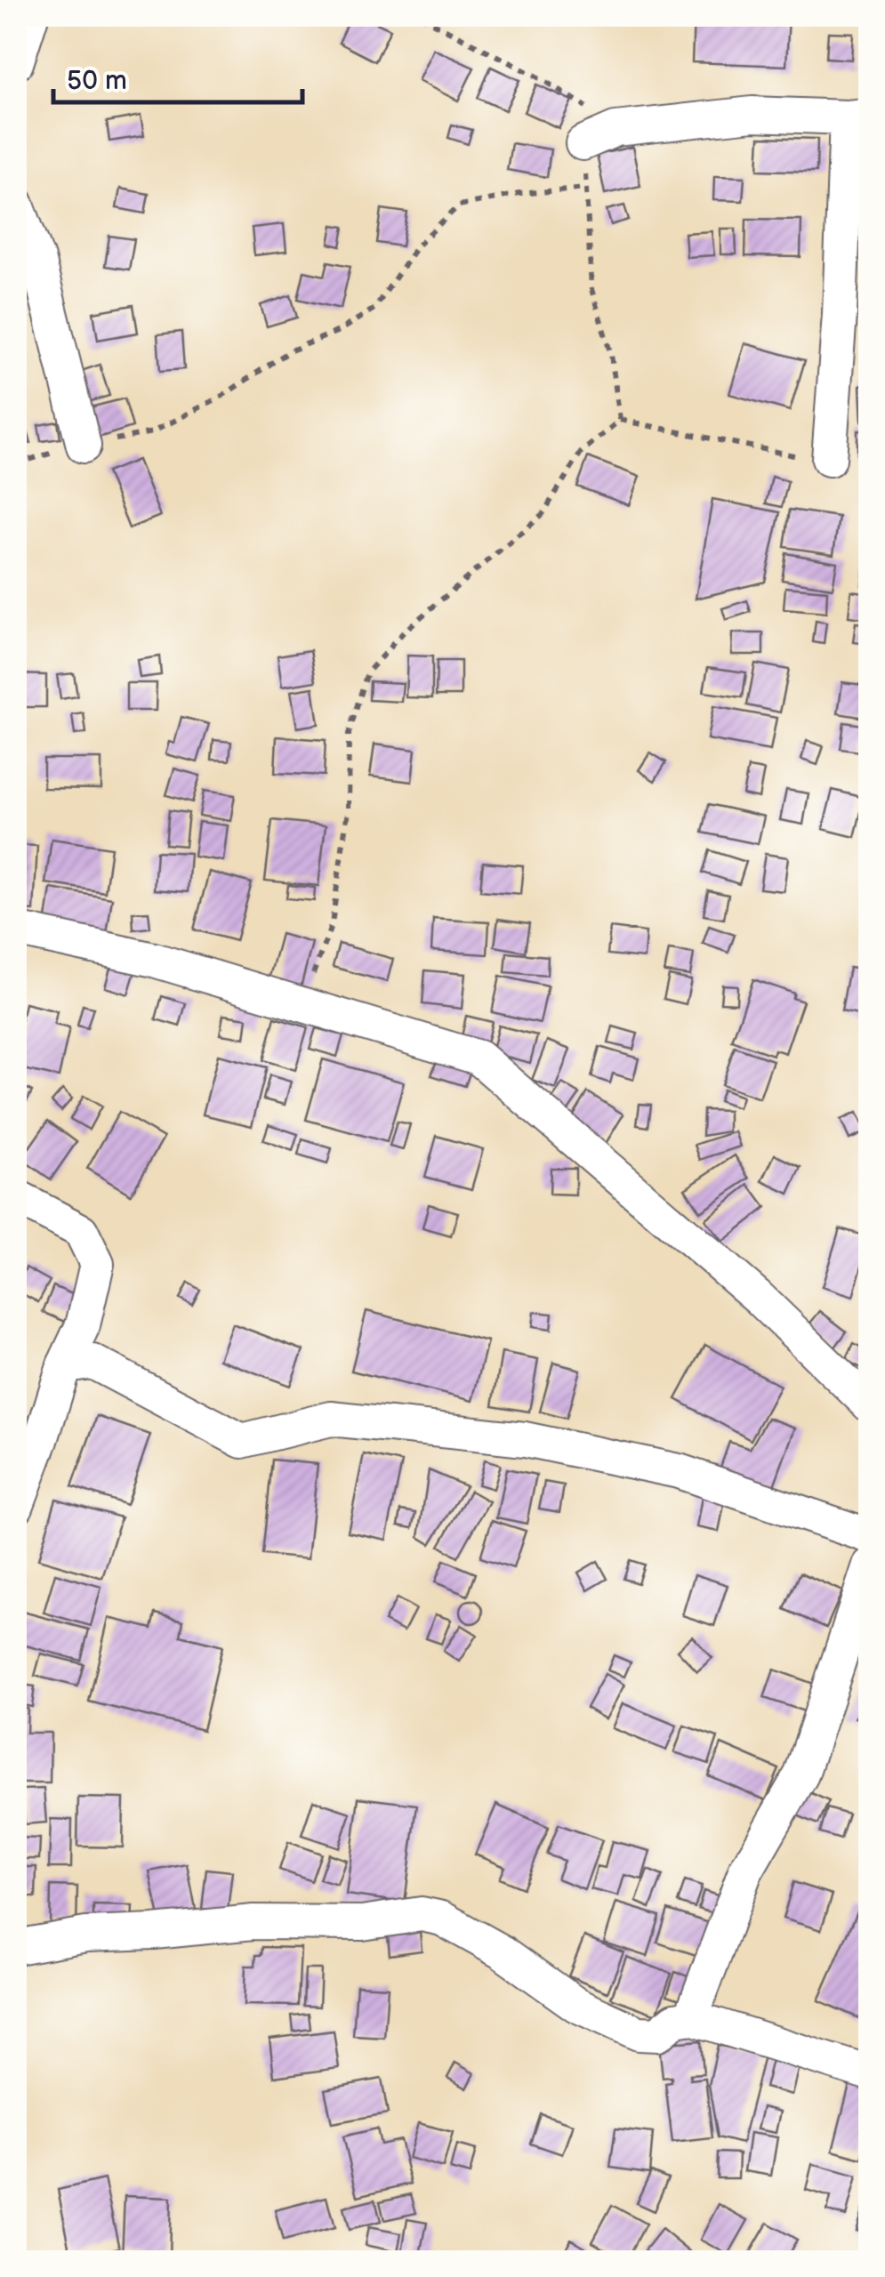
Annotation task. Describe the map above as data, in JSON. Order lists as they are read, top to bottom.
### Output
{
  "scale_bar": "50 m"
}
